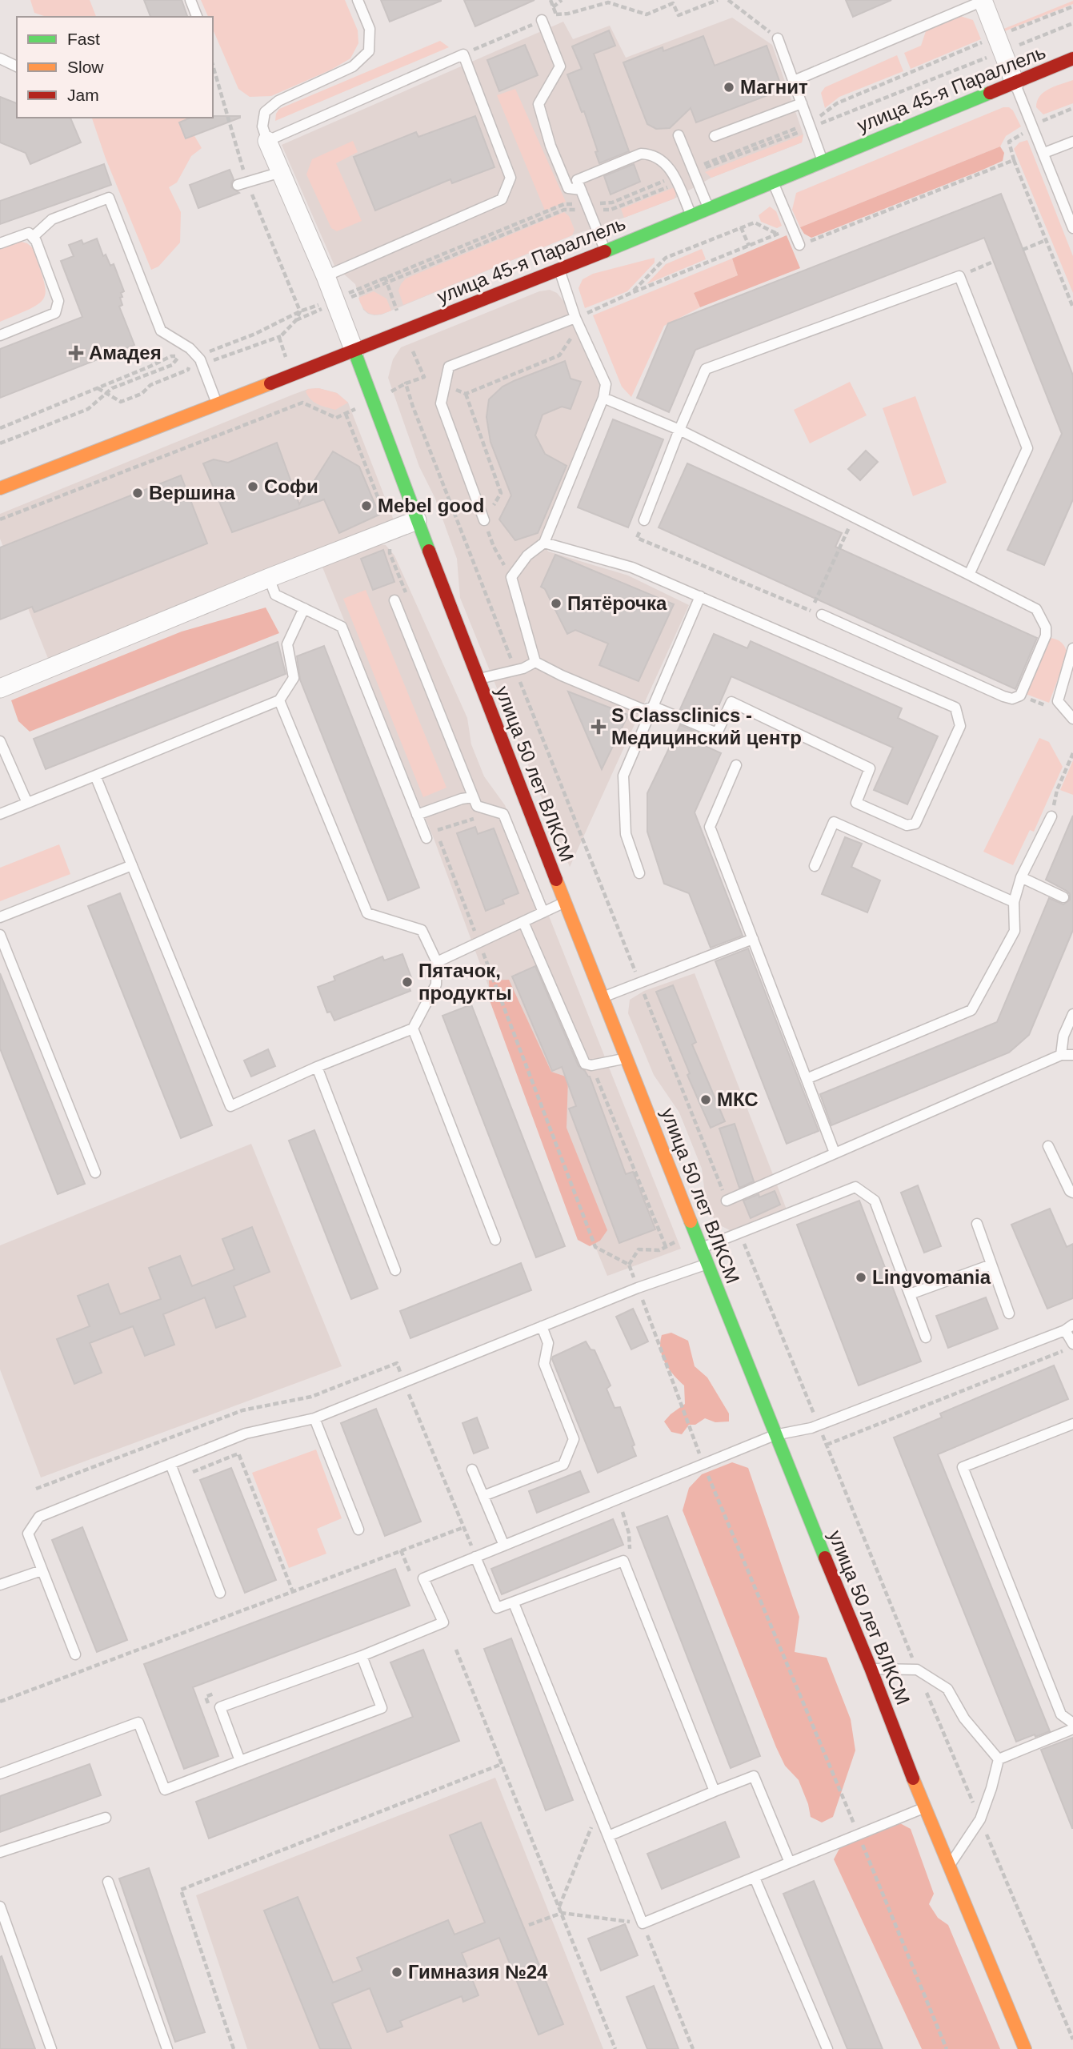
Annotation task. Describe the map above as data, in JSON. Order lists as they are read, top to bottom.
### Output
{
  "streets": {
    "street": ["улица 45-я Параллель", "улица 50 лет ВЛКСМ"]
  },
  "crossings": [
    ["улица 45-я Параллель", "улица 50 лет ВЛКСМ"]
  ],
  "places": {
    "other": [
      "Магнит",
      "Софи",
      "Вершина",
      "Mebel good",
      "Пятёрочка",
      "Пятачок, продукты",
      "МКС",
      "Lingvomania",
      "Гимназия №24"
    ],
    "health": ["Амадея", "S Classclinics - Медицинский центр"]
  },
  "legend": ["Fast", "Slow", "Jam"]
}
